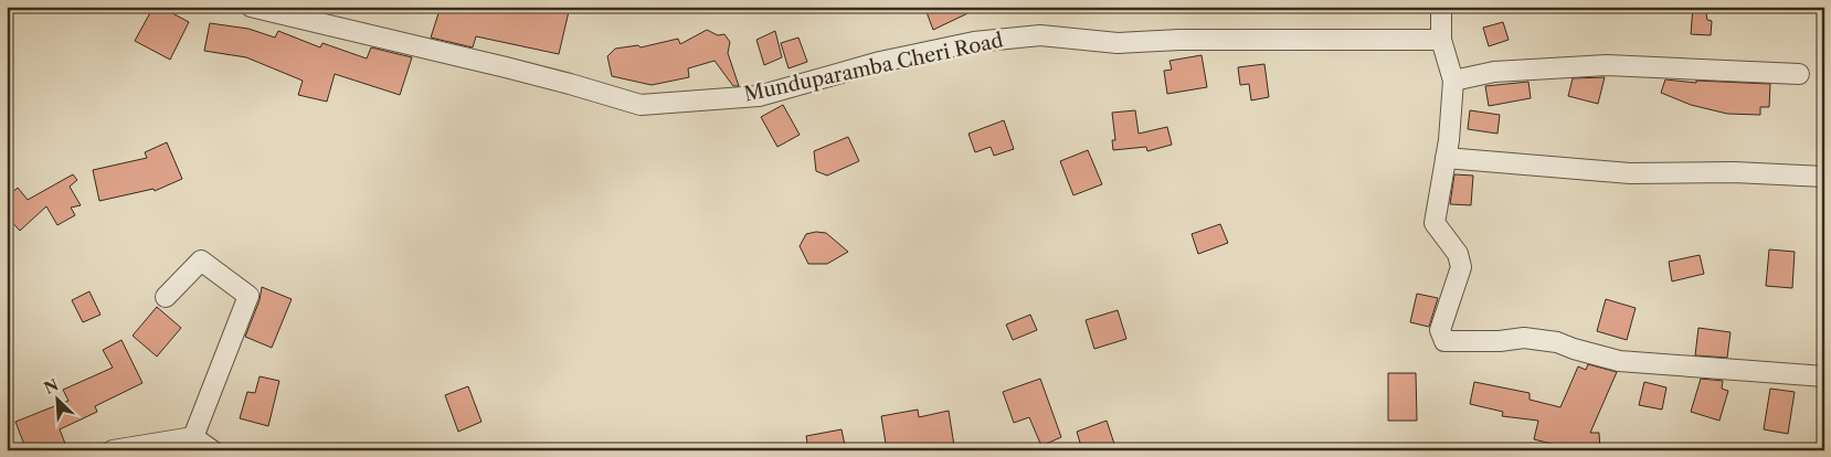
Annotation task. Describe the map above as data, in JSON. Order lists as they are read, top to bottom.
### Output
{
  "streets": {
    "street": ["Munduparamba Cheri Road"]
  },
  "north": "top left"
}
